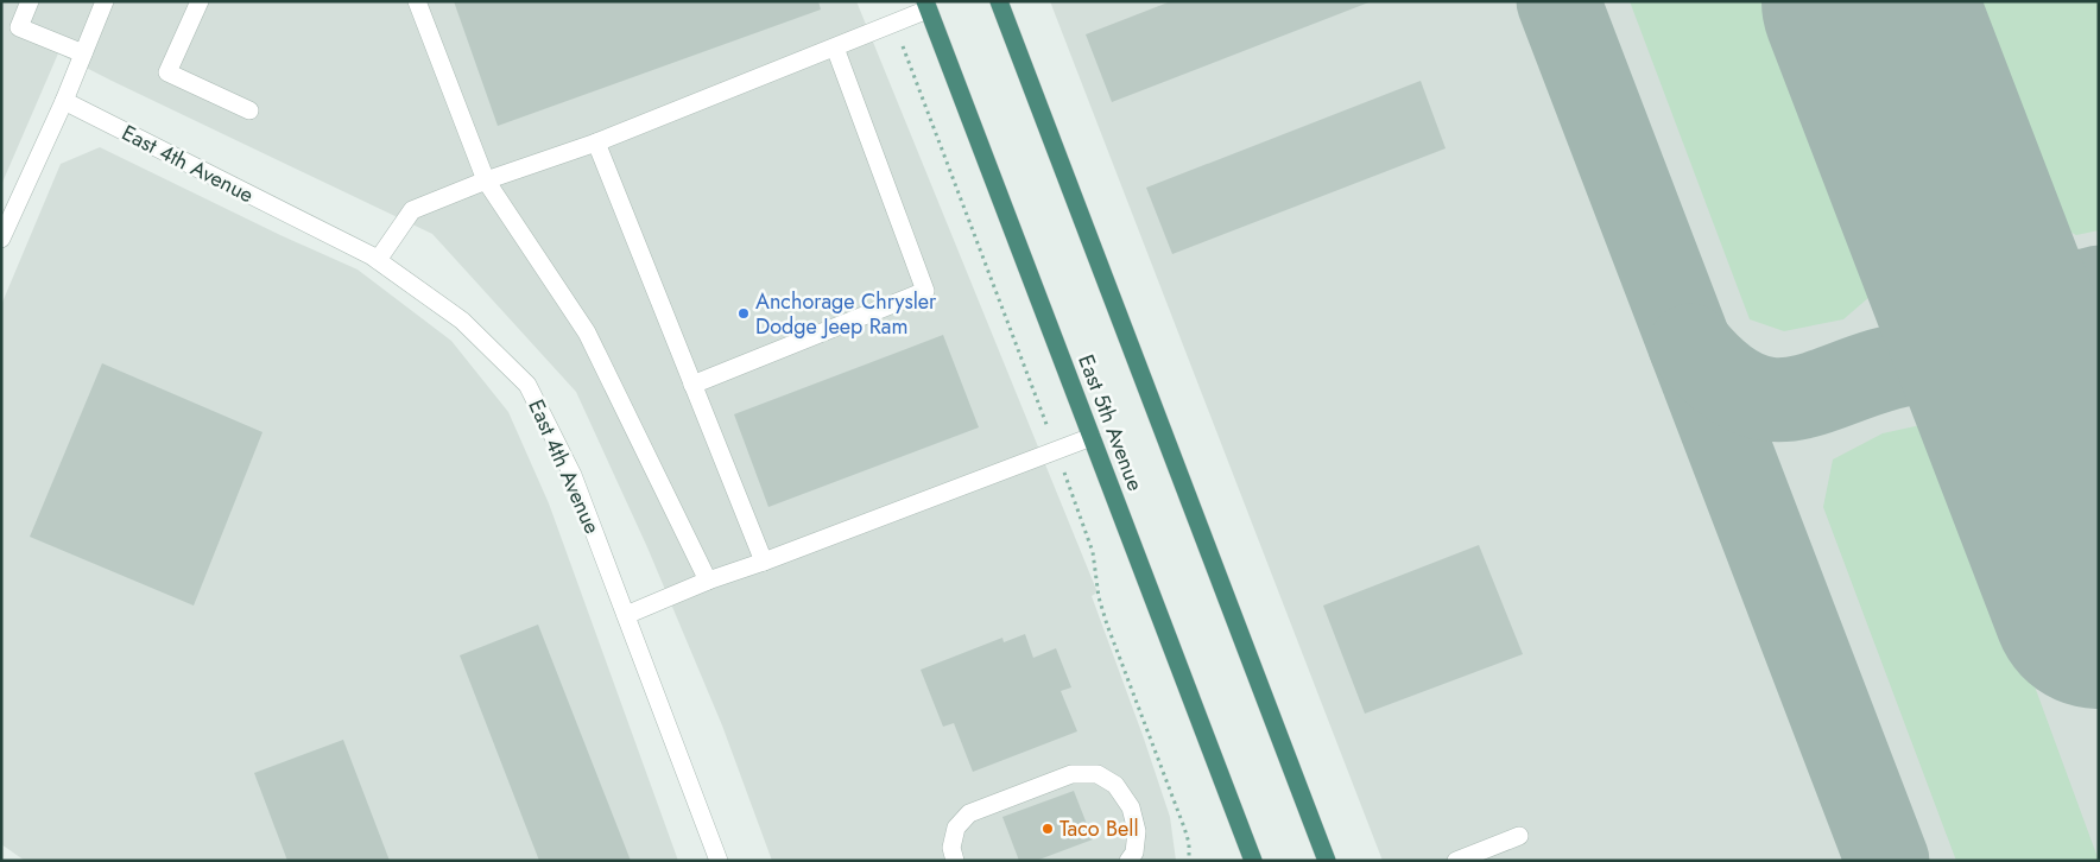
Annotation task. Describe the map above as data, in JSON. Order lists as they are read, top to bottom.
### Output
{
  "streets": {
    "highway": ["East 5th Avenue"],
    "street": ["East 4th Avenue"]
  },
  "places": ["Anchorage Chrysler Dodge Jeep Ram", "Taco Bell"]
}
